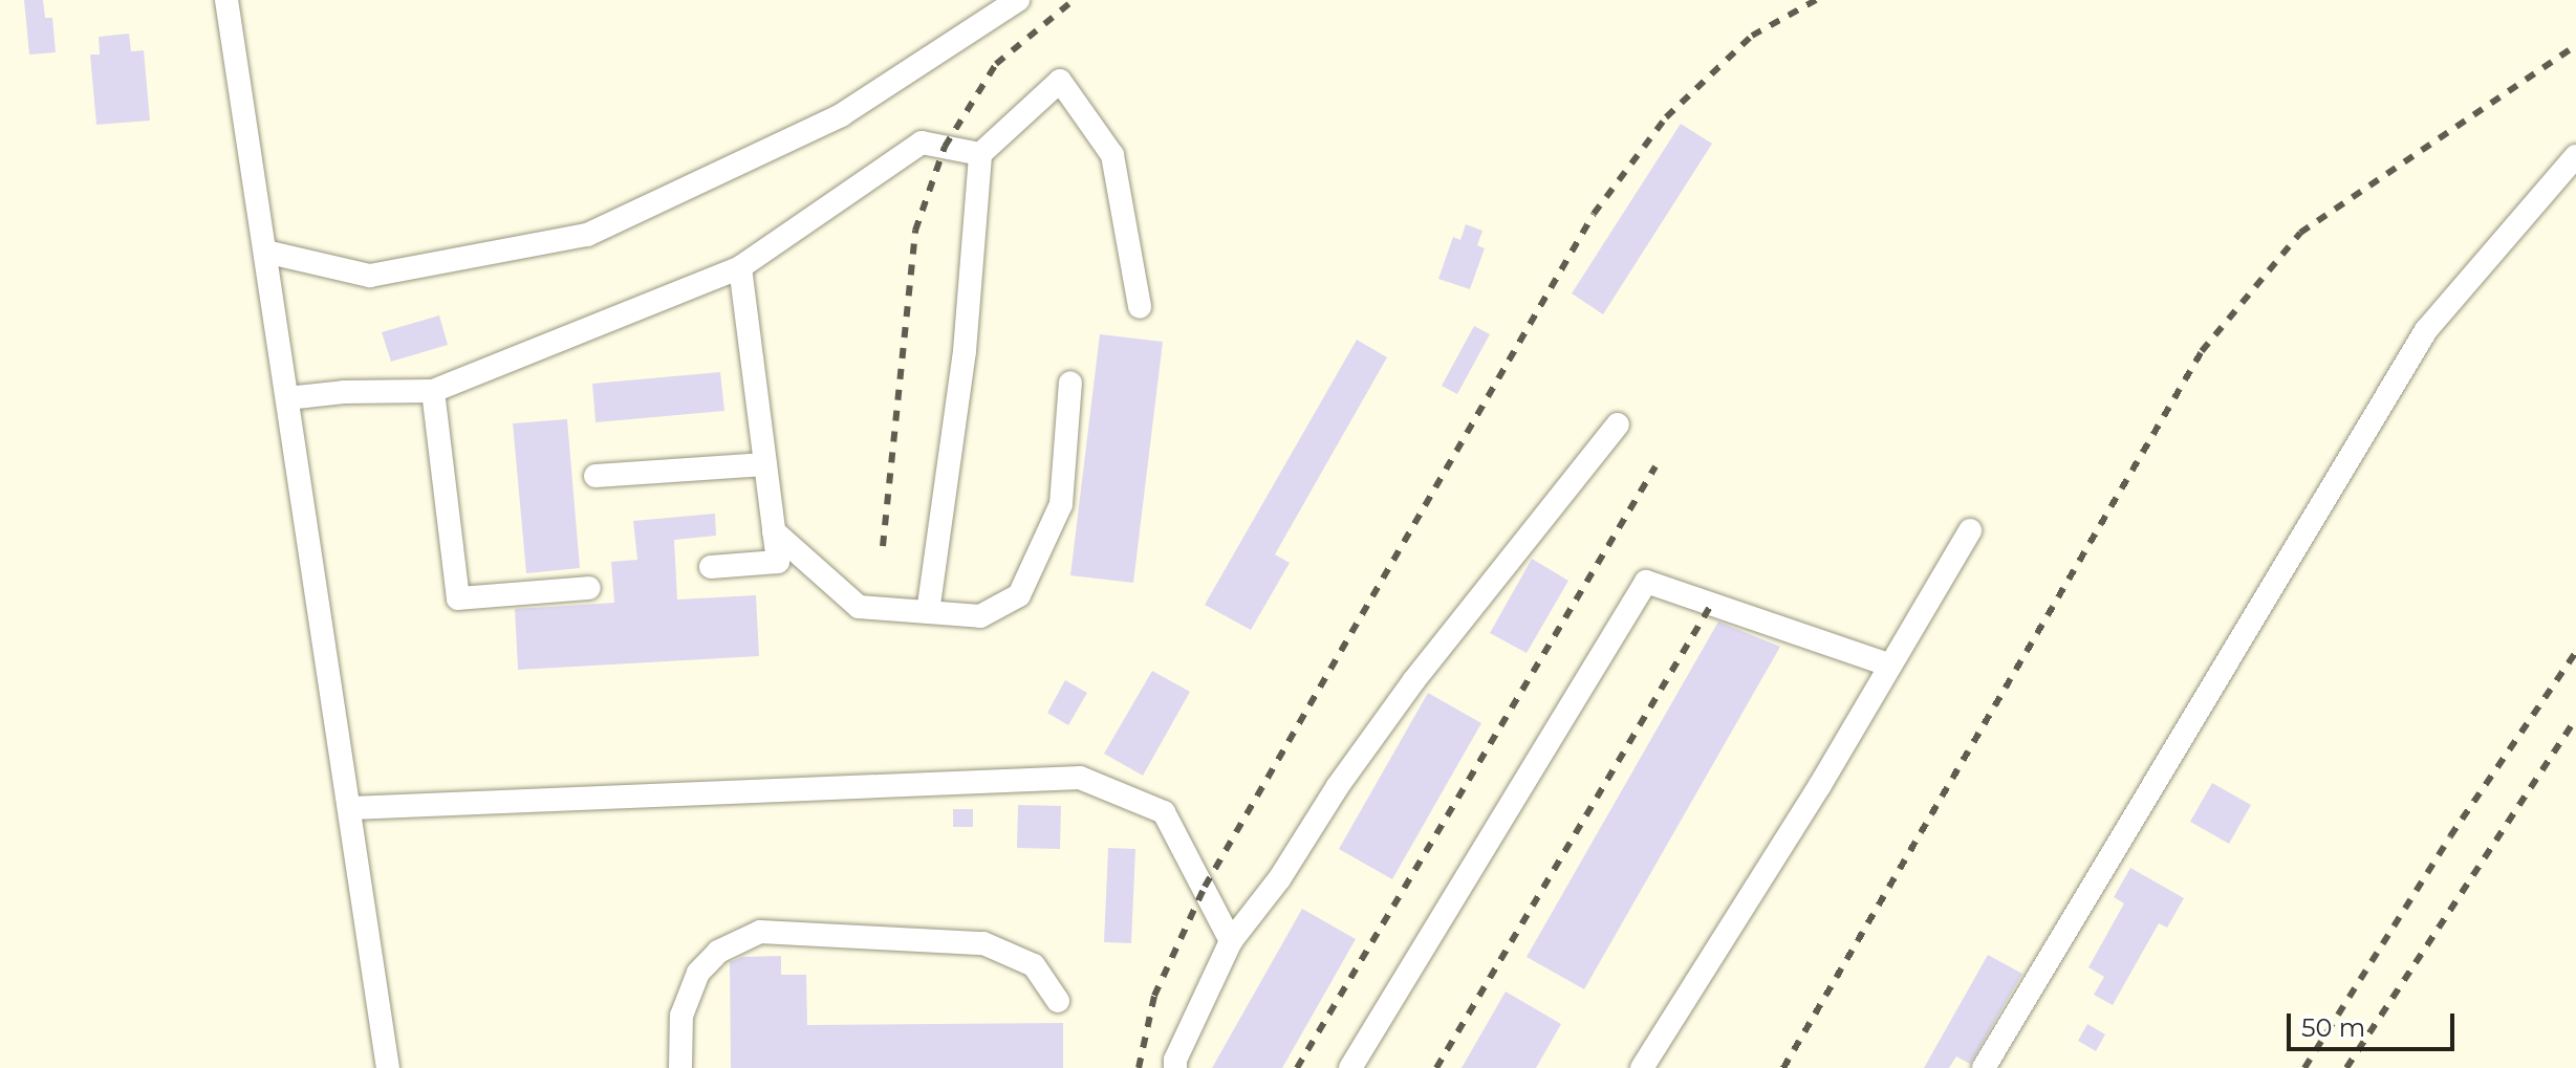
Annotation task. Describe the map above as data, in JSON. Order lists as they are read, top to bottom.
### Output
{
  "scale_bar": "50 m"
}
